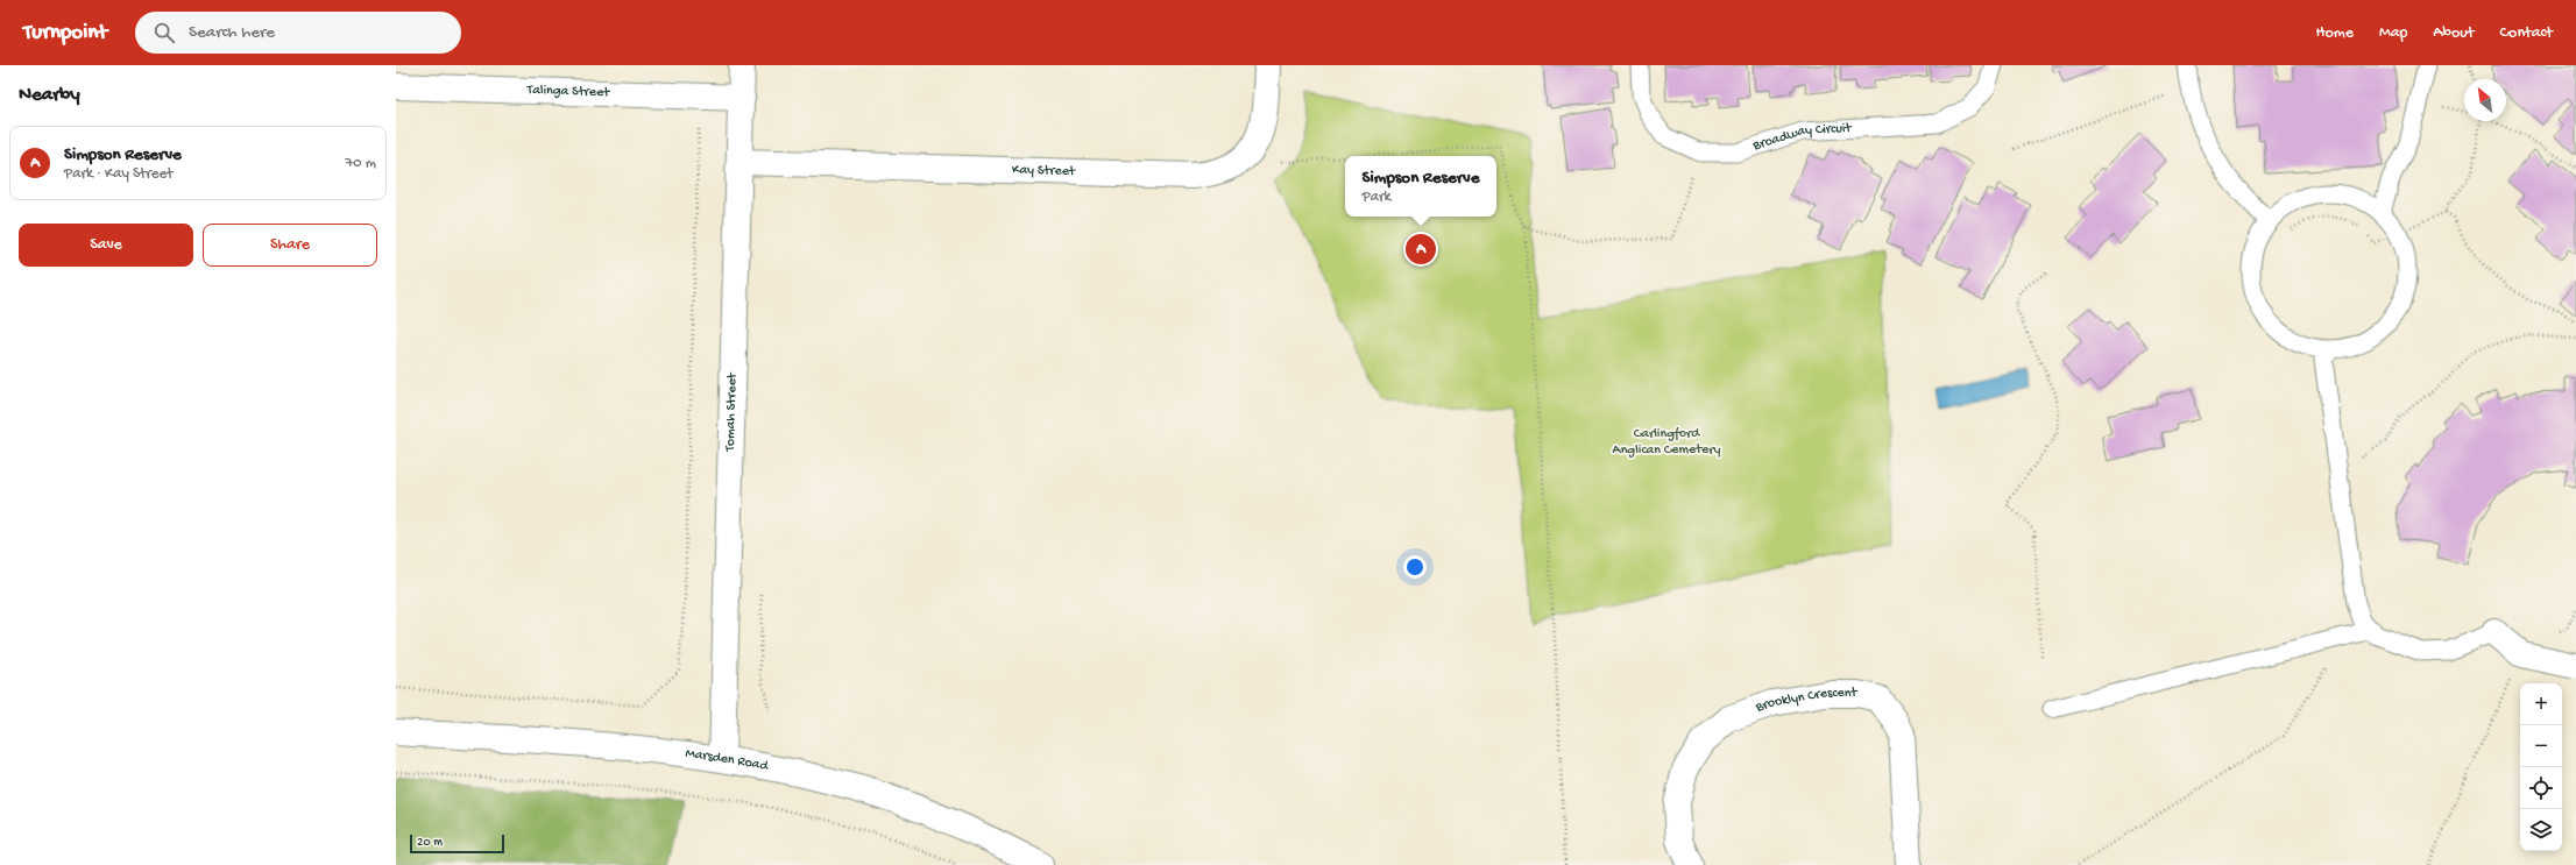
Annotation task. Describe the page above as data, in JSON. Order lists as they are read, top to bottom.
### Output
{
  "streets": {
    "main road": [
      "Talinga Street",
      "Kay Street",
      "Tomah Street",
      "Brooklyn Crescent",
      "Marsden Road"
    ],
    "lane": ["Broadway Circuit"]
  },
  "crossings": [
    ["Talinga Street", "Tomah Street"],
    ["Kay Street", "Tomah Street"],
    ["Tomah Street", "Marsden Road"]
  ],
  "parks": ["Carlingford Anglican Cemetery"],
  "scale_bar": "20 m",
  "north": "top left",
  "page": {
    "header": "Turnpoint",
    "search": "Search here",
    "nav": [
      "Home",
      "Map",
      "About",
      "Contact"
    ],
    "heading": "Nearby",
    "list": [
      {
        "mark": "A",
        "name": "Simpson Reserve",
        "note": "Park · Kay Street",
        "value": "70 m"
      }
    ],
    "popup": ["Simpson Reserve", "Park"],
    "buttons": ["Save", "Share"],
    "pins": "A",
    "map_buttons": ["+", "−"],
    "scale": "20 m"
  }
}
